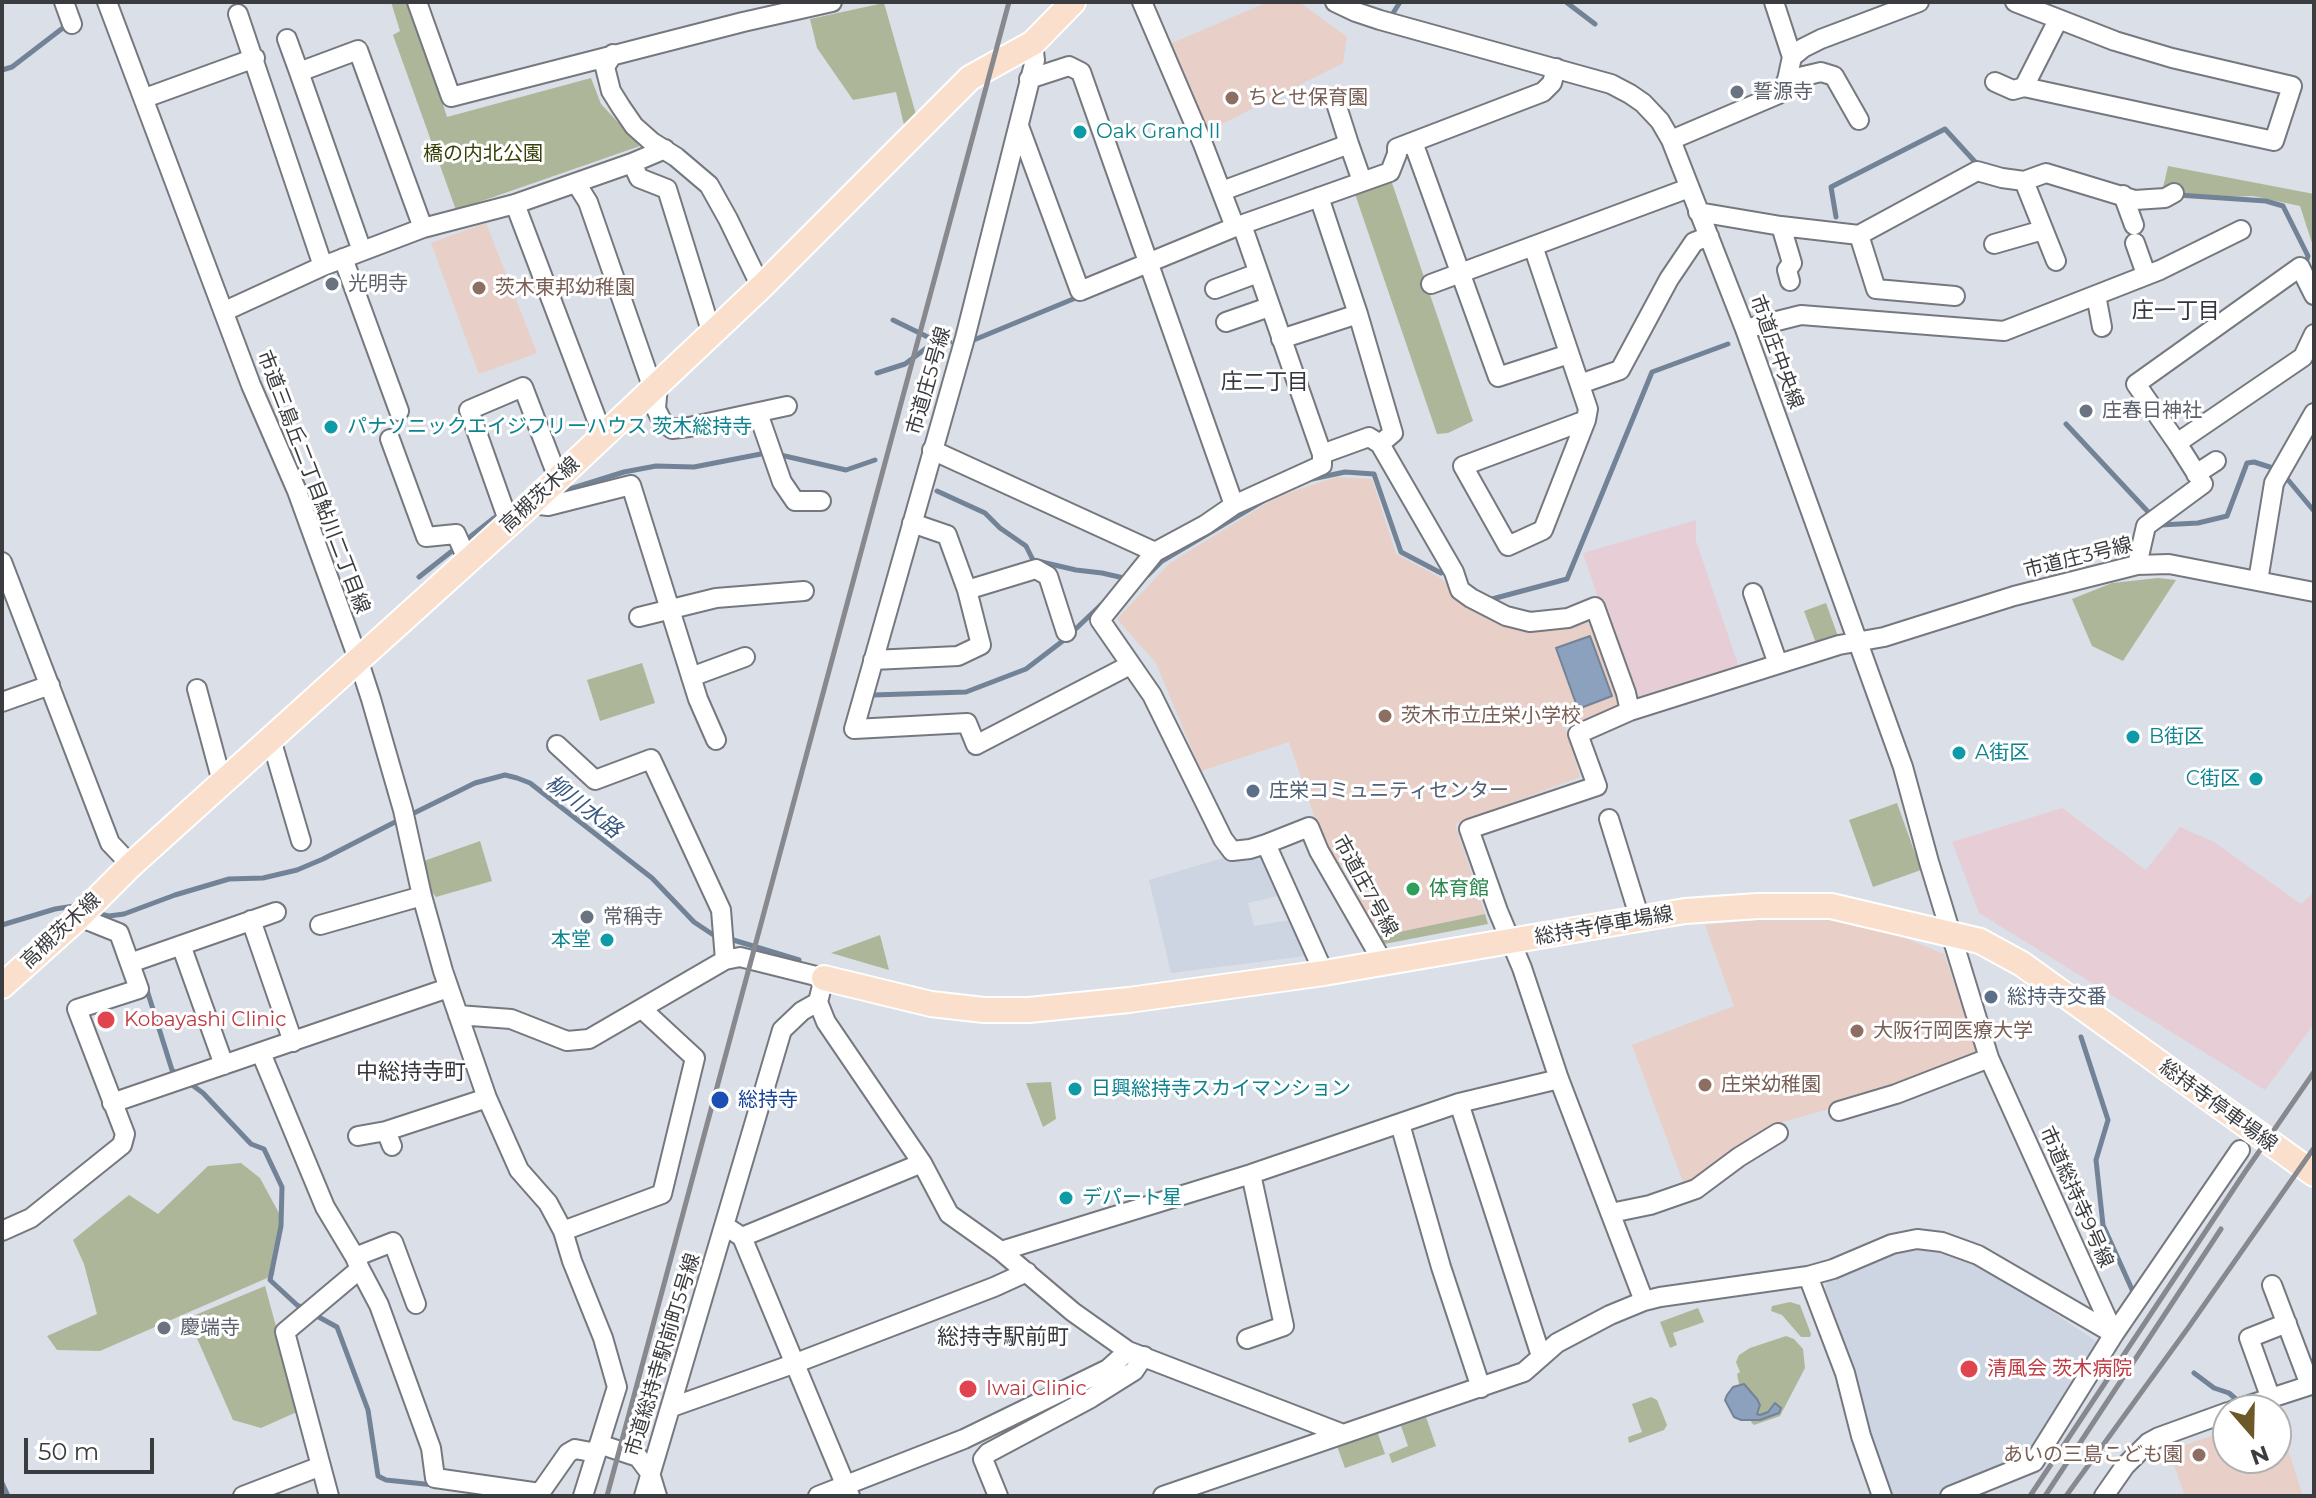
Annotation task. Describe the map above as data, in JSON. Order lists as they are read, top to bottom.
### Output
{
  "streets": {
    "main road": ["高槻茨木線", "総持寺停車場線"],
    "street": [
      "市道庄中央線",
      "市道庄5号線",
      "市道三島丘二丁目鮎川二丁目線",
      "市道庄3号線",
      "市道庄7号線",
      "市道総持寺9号線",
      "市道総持寺駅前町5号線"
    ]
  },
  "crossings": [
    ["市道庄中央線", "市道庄3号線"],
    ["市道庄中央線", "総持寺停車場線"],
    ["市道庄中央線", "市道総持寺9号線"],
    ["市道庄5号線", "高槻茨木線"],
    ["市道三島丘二丁目鮎川二丁目線", "高槻茨木線"],
    ["市道庄3号線", "総持寺停車場線"],
    ["市道庄7号線", "総持寺停車場線"],
    ["総持寺停車場線", "市道総持寺9号線"]
  ],
  "districts": [
    "庄一丁目",
    "庄二丁目",
    "中総持寺町",
    "総持寺駅前町"
  ],
  "water": ["柳川水路"],
  "parks": ["橋の内北公園"],
  "places": [
    "誓源寺",
    "ちとせ保育園",
    "Oak Grand II",
    "光明寺",
    "茨木東邦幼稚園",
    "庄春日神社",
    "パナソニックエイジフリーハウス 茨木総持寺",
    "茨木市立庄栄小学校",
    "B街区",
    "A街区",
    "C街区",
    "庄栄コミュニティセンター",
    "体育館",
    "常稱寺",
    "本堂",
    "総持寺交番",
    "Kobayashi Clinic",
    "大阪行岡医療大学",
    "庄栄幼稚園",
    "日興総持寺スカイマンション",
    "総持寺",
    "デパート星",
    "慶端寺",
    "清風会 茨木病院",
    "Iwai Clinic",
    "あいの三島こども園"
  ],
  "scale_bar": "50 m",
  "north": "bottom"
}
